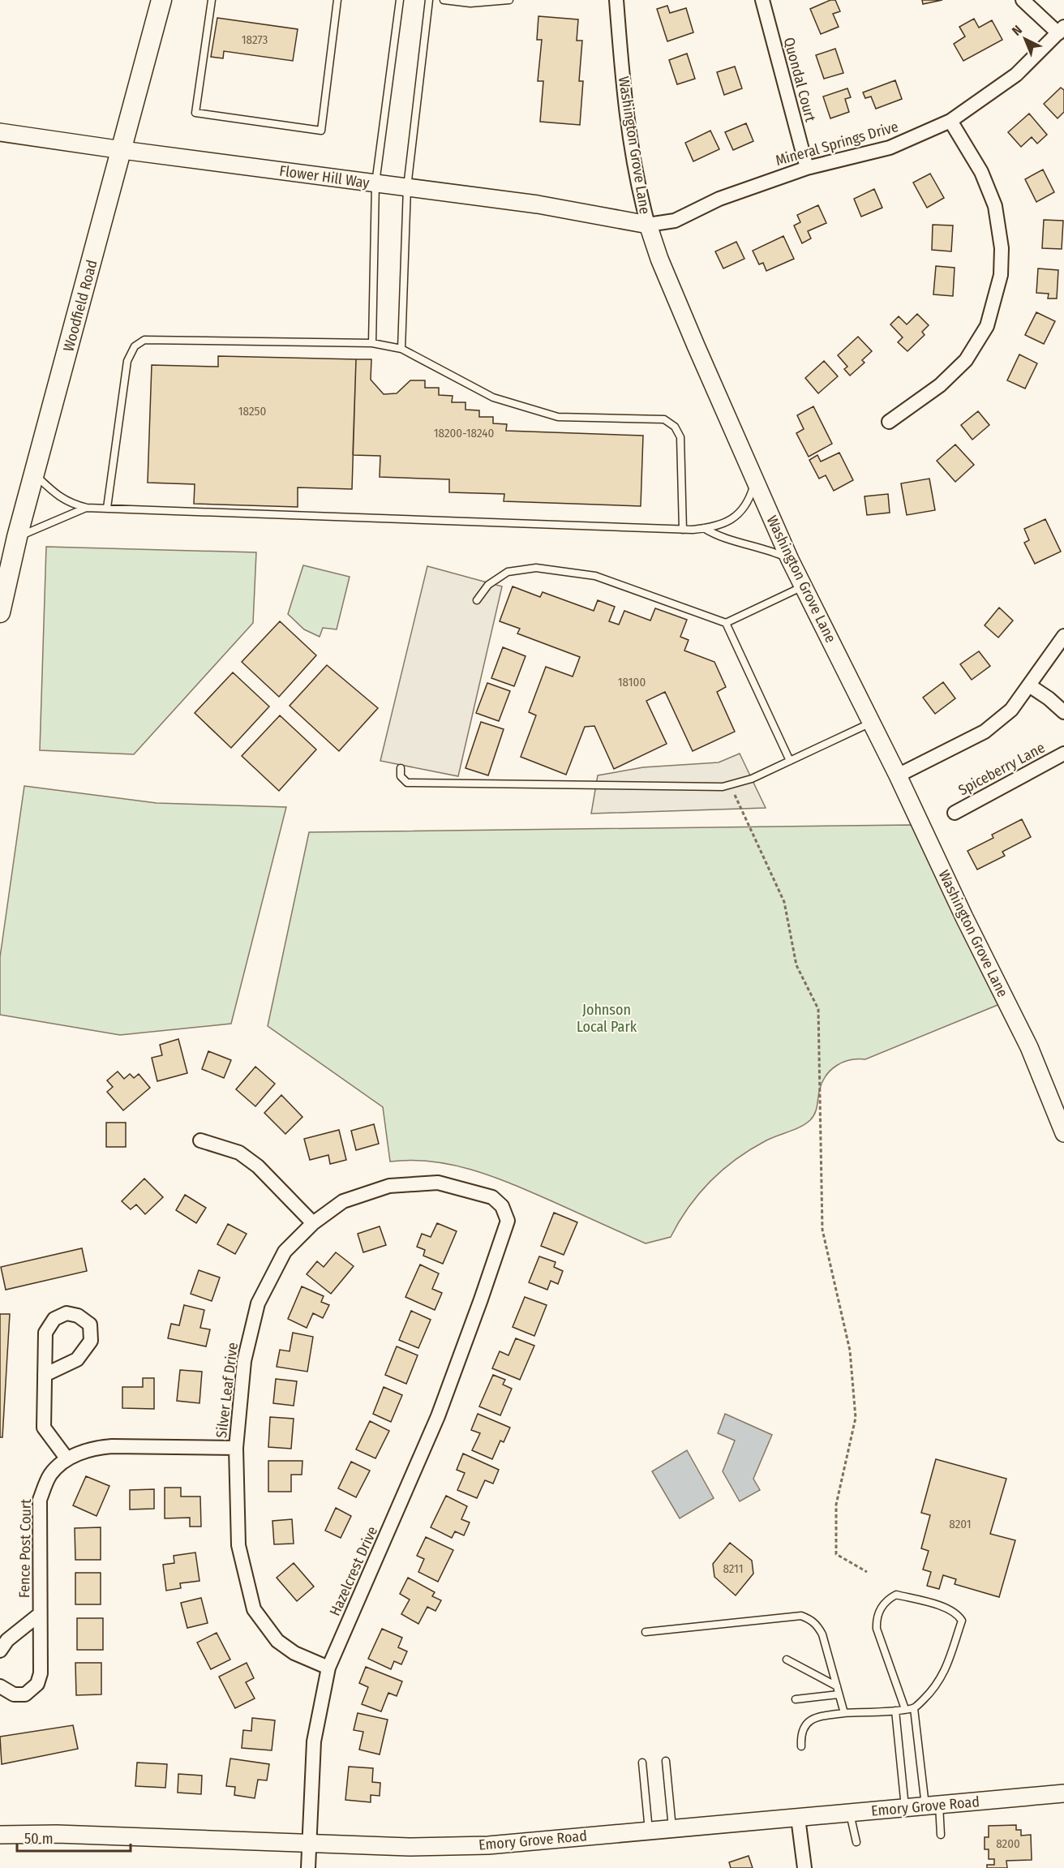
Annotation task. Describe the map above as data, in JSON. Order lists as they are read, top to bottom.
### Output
{
  "streets": {
    "main road": ["Woodfield Road"],
    "street": [
      "Quondal Court",
      "Mineral Springs Drive",
      "Washington Grove Lane",
      "Flower Hill Way",
      "Spiceberry Lane",
      "Silver Leaf Drive",
      "Fence Post Court",
      "Hazelcrest Drive",
      "Emory Grove Road"
    ]
  },
  "crossings": [
    ["Quondal Court", "Mineral Springs Drive"],
    ["Mineral Springs Drive", "Washington Grove Lane"],
    ["Mineral Springs Drive", "Flower Hill Way"],
    ["Washington Grove Lane", "Flower Hill Way"],
    ["Flower Hill Way", "Woodfield Road"],
    ["Silver Leaf Drive", "Fence Post Court"],
    ["Silver Leaf Drive", "Hazelcrest Drive"],
    ["Hazelcrest Drive", "Emory Grove Road"]
  ],
  "parks": ["Johnson Local Park"],
  "house_numbers": [
    "18273",
    "18250",
    "18200-18240",
    "18100",
    "8201",
    "8211",
    "8200"
  ],
  "scale_bar": "50 m",
  "north": "top left"
}
